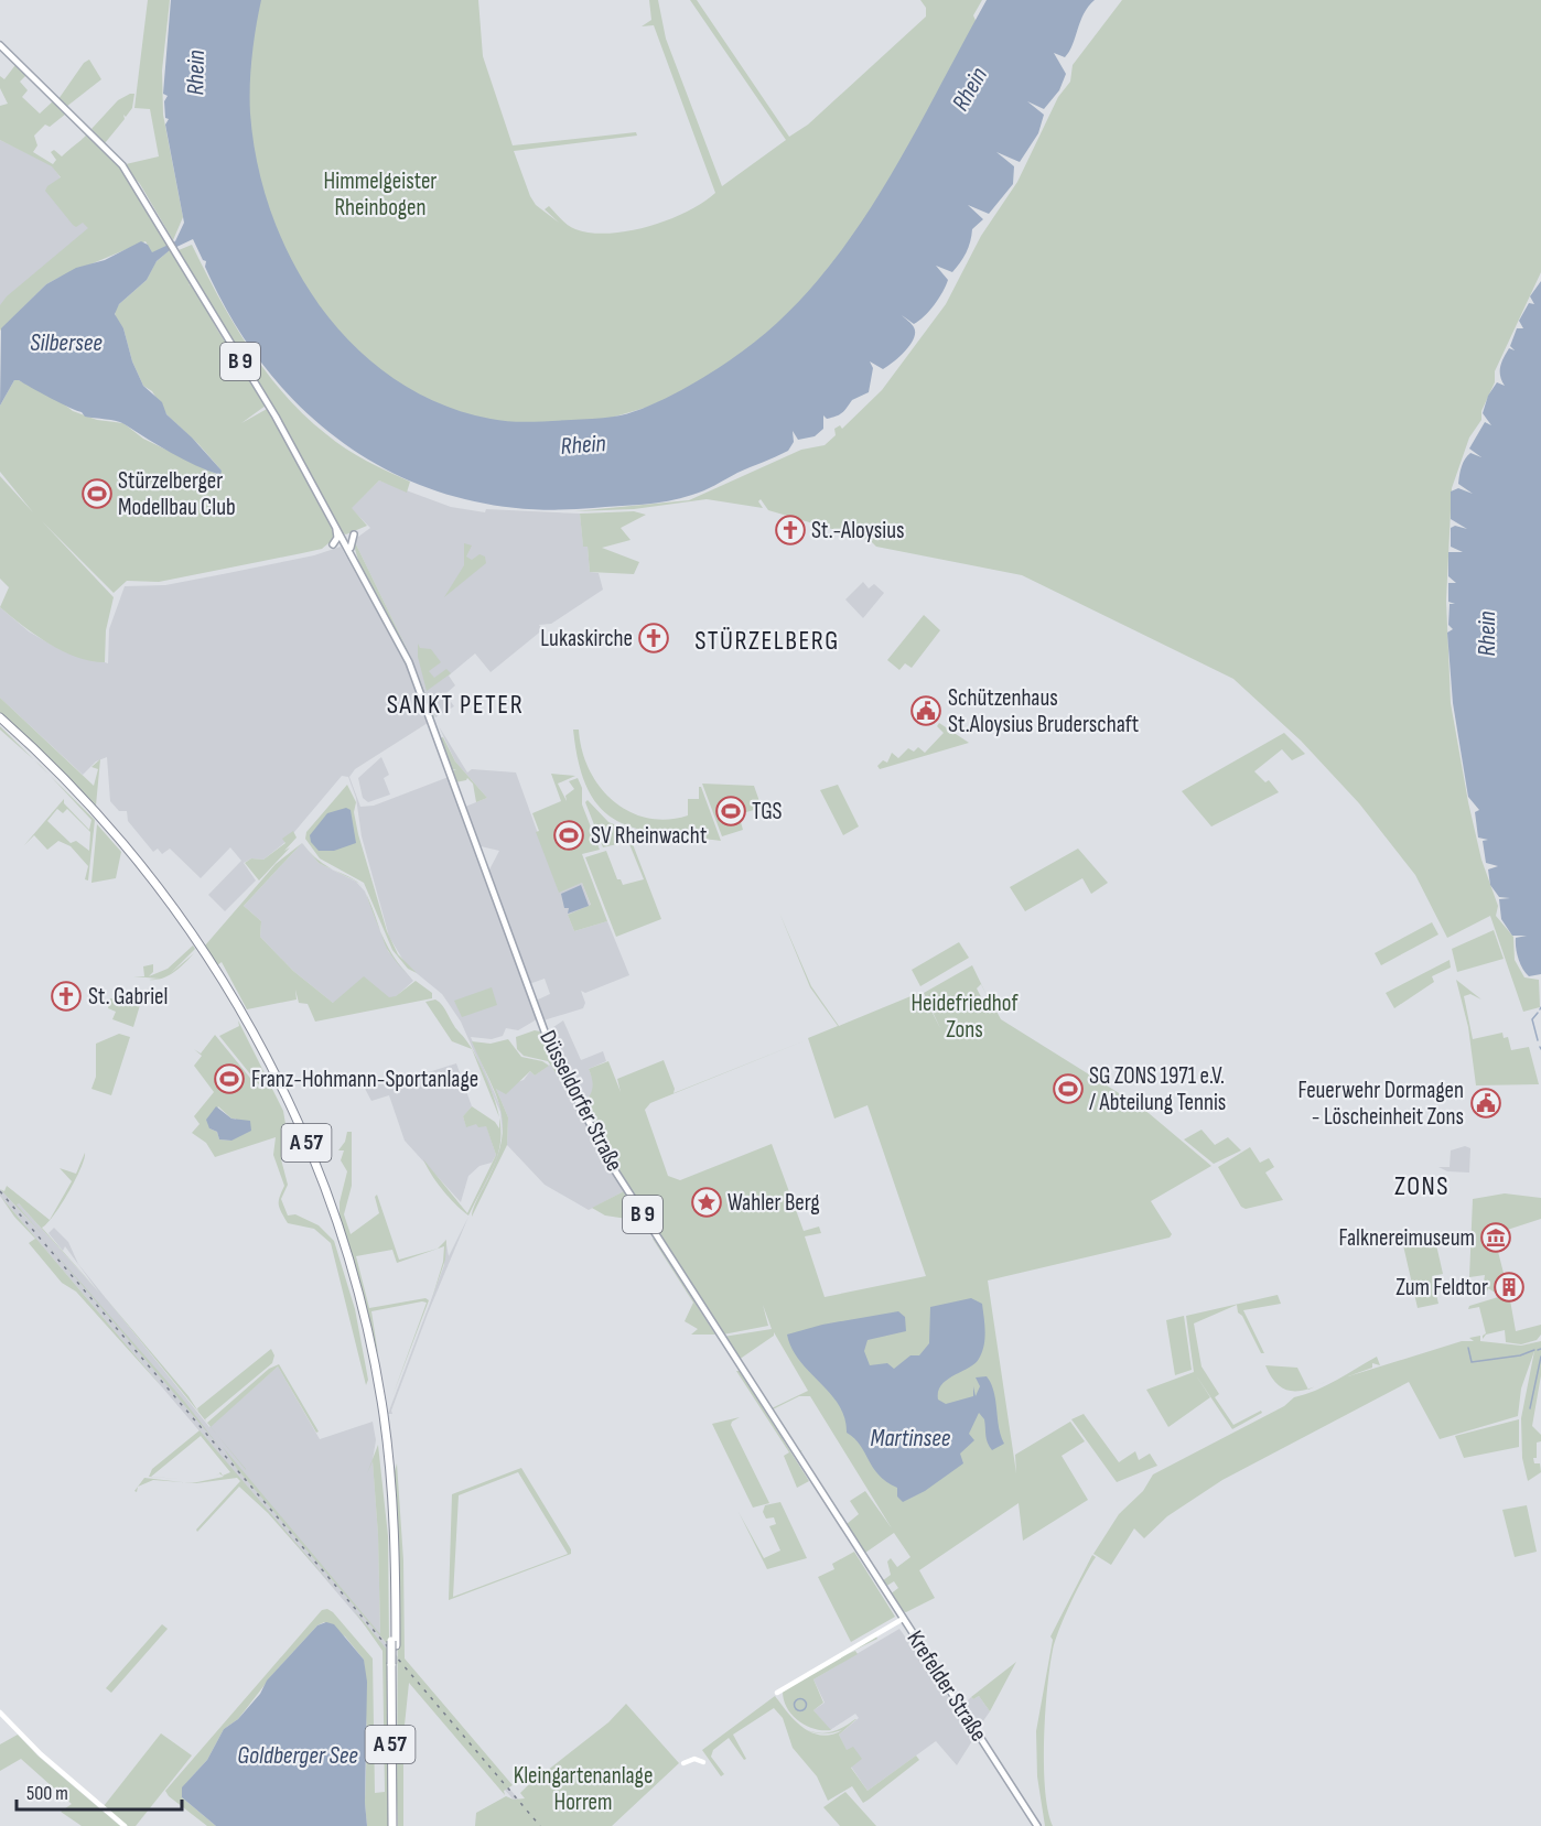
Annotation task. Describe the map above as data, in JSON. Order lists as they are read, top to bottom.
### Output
{
  "streets": {
    "highway": ["A 57"],
    "main road": ["B 9", "Düsseldorfer Straße", "Krefelder Straße"]
  },
  "crossings": [
    ["B 9", "Düsseldorfer Straße"],
    ["Düsseldorfer Straße", "Krefelder Straße"]
  ],
  "districts": ["STÜRZELBERG", "SANKT PETER", "ZONS"],
  "water": [
    "Rhein",
    "Silbersee",
    "Martinsee",
    "Goldberger See"
  ],
  "parks": ["Himmelgeister Rheinbogen", "Heidefriedhof Zons", "Kleingartenanlage Horrem"],
  "places": {
    "sports": [
      "Stürzelberger Modellbau Club",
      "TGS",
      "SV Rheinwacht",
      "Franz-Hohmann-Sportanlage",
      "SG ZONS 1971 e.V. / Abteilung Tennis"
    ],
    "church": ["St.-Aloysius", "Lukaskirche", "St. Gabriel"],
    "public building": ["Schützenhaus St.Aloysius Bruderschaft", "Feuerwehr Dormagen - Löscheinheit Zons"],
    "place": ["Wahler Berg"],
    "museum": ["Falknereimuseum"],
    "building": ["Zum Feldtor"]
  },
  "scale_bar": "500 m"
}
